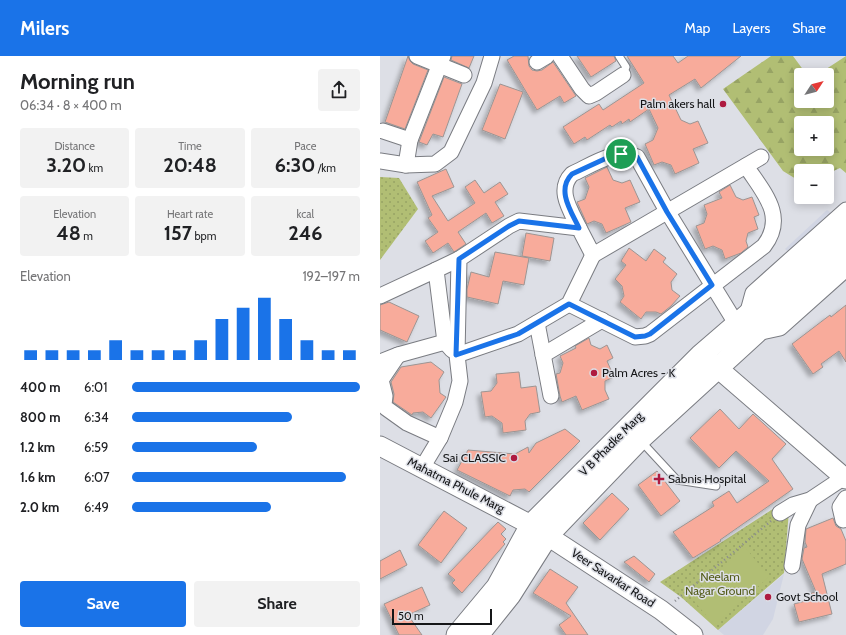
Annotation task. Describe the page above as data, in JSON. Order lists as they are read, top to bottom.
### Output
{
  "streets": {
    "main road": ["V B Phadke Marg"],
    "street": ["Mahatma Phule Marg", "Veer Savarkar Road"]
  },
  "crossings": [
    ["V B Phadke Marg", "Mahatma Phule Marg"],
    ["V B Phadke Marg", "Veer Savarkar Road"],
    ["Mahatma Phule Marg", "Veer Savarkar Road"]
  ],
  "parks": ["Neelam Nagar Ground"],
  "places": {
    "other": [
      "Palm akers hall",
      "Palm Acres - K",
      "Sai CLASSIC",
      "Govt School"
    ],
    "health": ["Sabnis Hospital"]
  },
  "scale_bar": "50 m",
  "north": "top right",
  "page": {
    "header": "Milers",
    "nav": ["Map", "Layers", "Share"],
    "heading": ["Morning run", "06:34 · 8 × 400 m"],
    "map_buttons": ["+", "−"],
    "stats": [
      ["Distance", "3.20 km"],
      ["Time", "20:48"],
      ["Pace", "6:30 /km"],
      ["Elevation", "48 m"],
      ["Heart rate", "157 bpm"],
      ["kcal", "246"]
    ],
    "chart": ["Elevation", "192–197 m"],
    "list": [
      {
        "name": "400 m",
        "note": "6:01"
      },
      {
        "name": "800 m",
        "note": "6:34"
      },
      {
        "name": "1.2 km",
        "note": "6:59"
      },
      {
        "name": "1.6 km",
        "note": "6:07"
      },
      {
        "name": "2.0 km",
        "note": "6:49"
      }
    ],
    "buttons": ["Save", "Share"],
    "scale": "50 m"
  }
}
